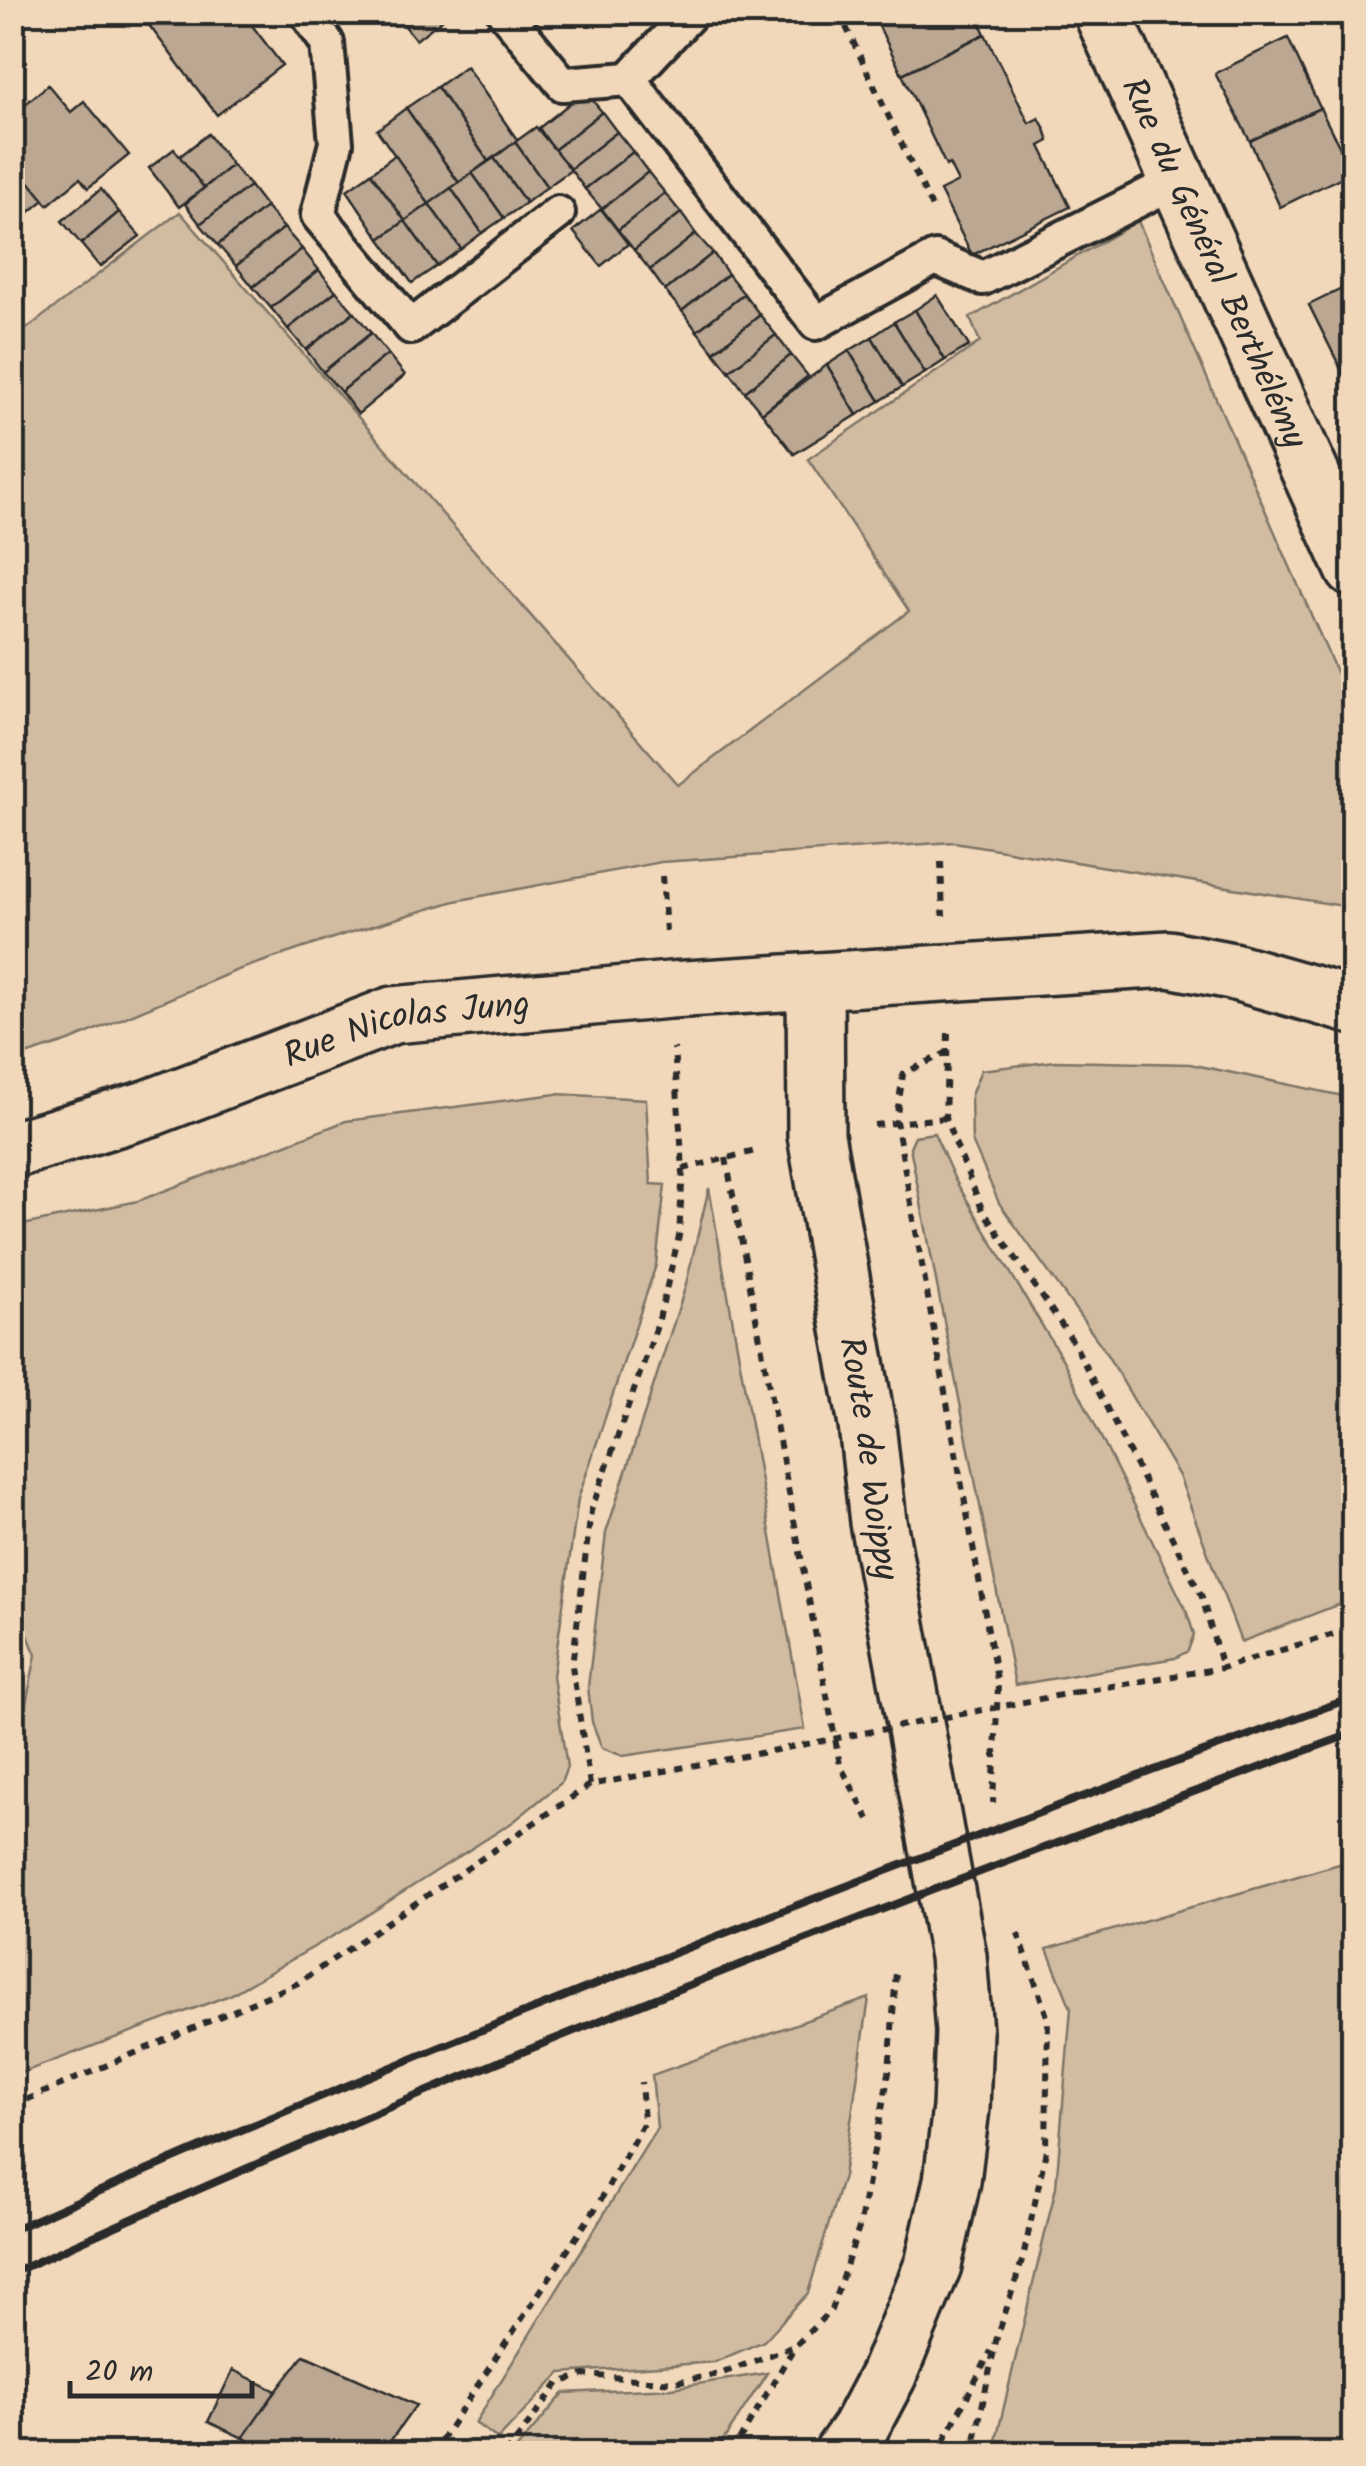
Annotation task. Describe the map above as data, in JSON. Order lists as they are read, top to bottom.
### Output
{
  "streets": {
    "main road": ["Rue du Général Berthélémy", "Rue Nicolas Jung", "Route de Woippy"]
  },
  "crossings": [
    ["Rue Nicolas Jung", "Route de Woippy"]
  ],
  "scale_bar": "20 m"
}
